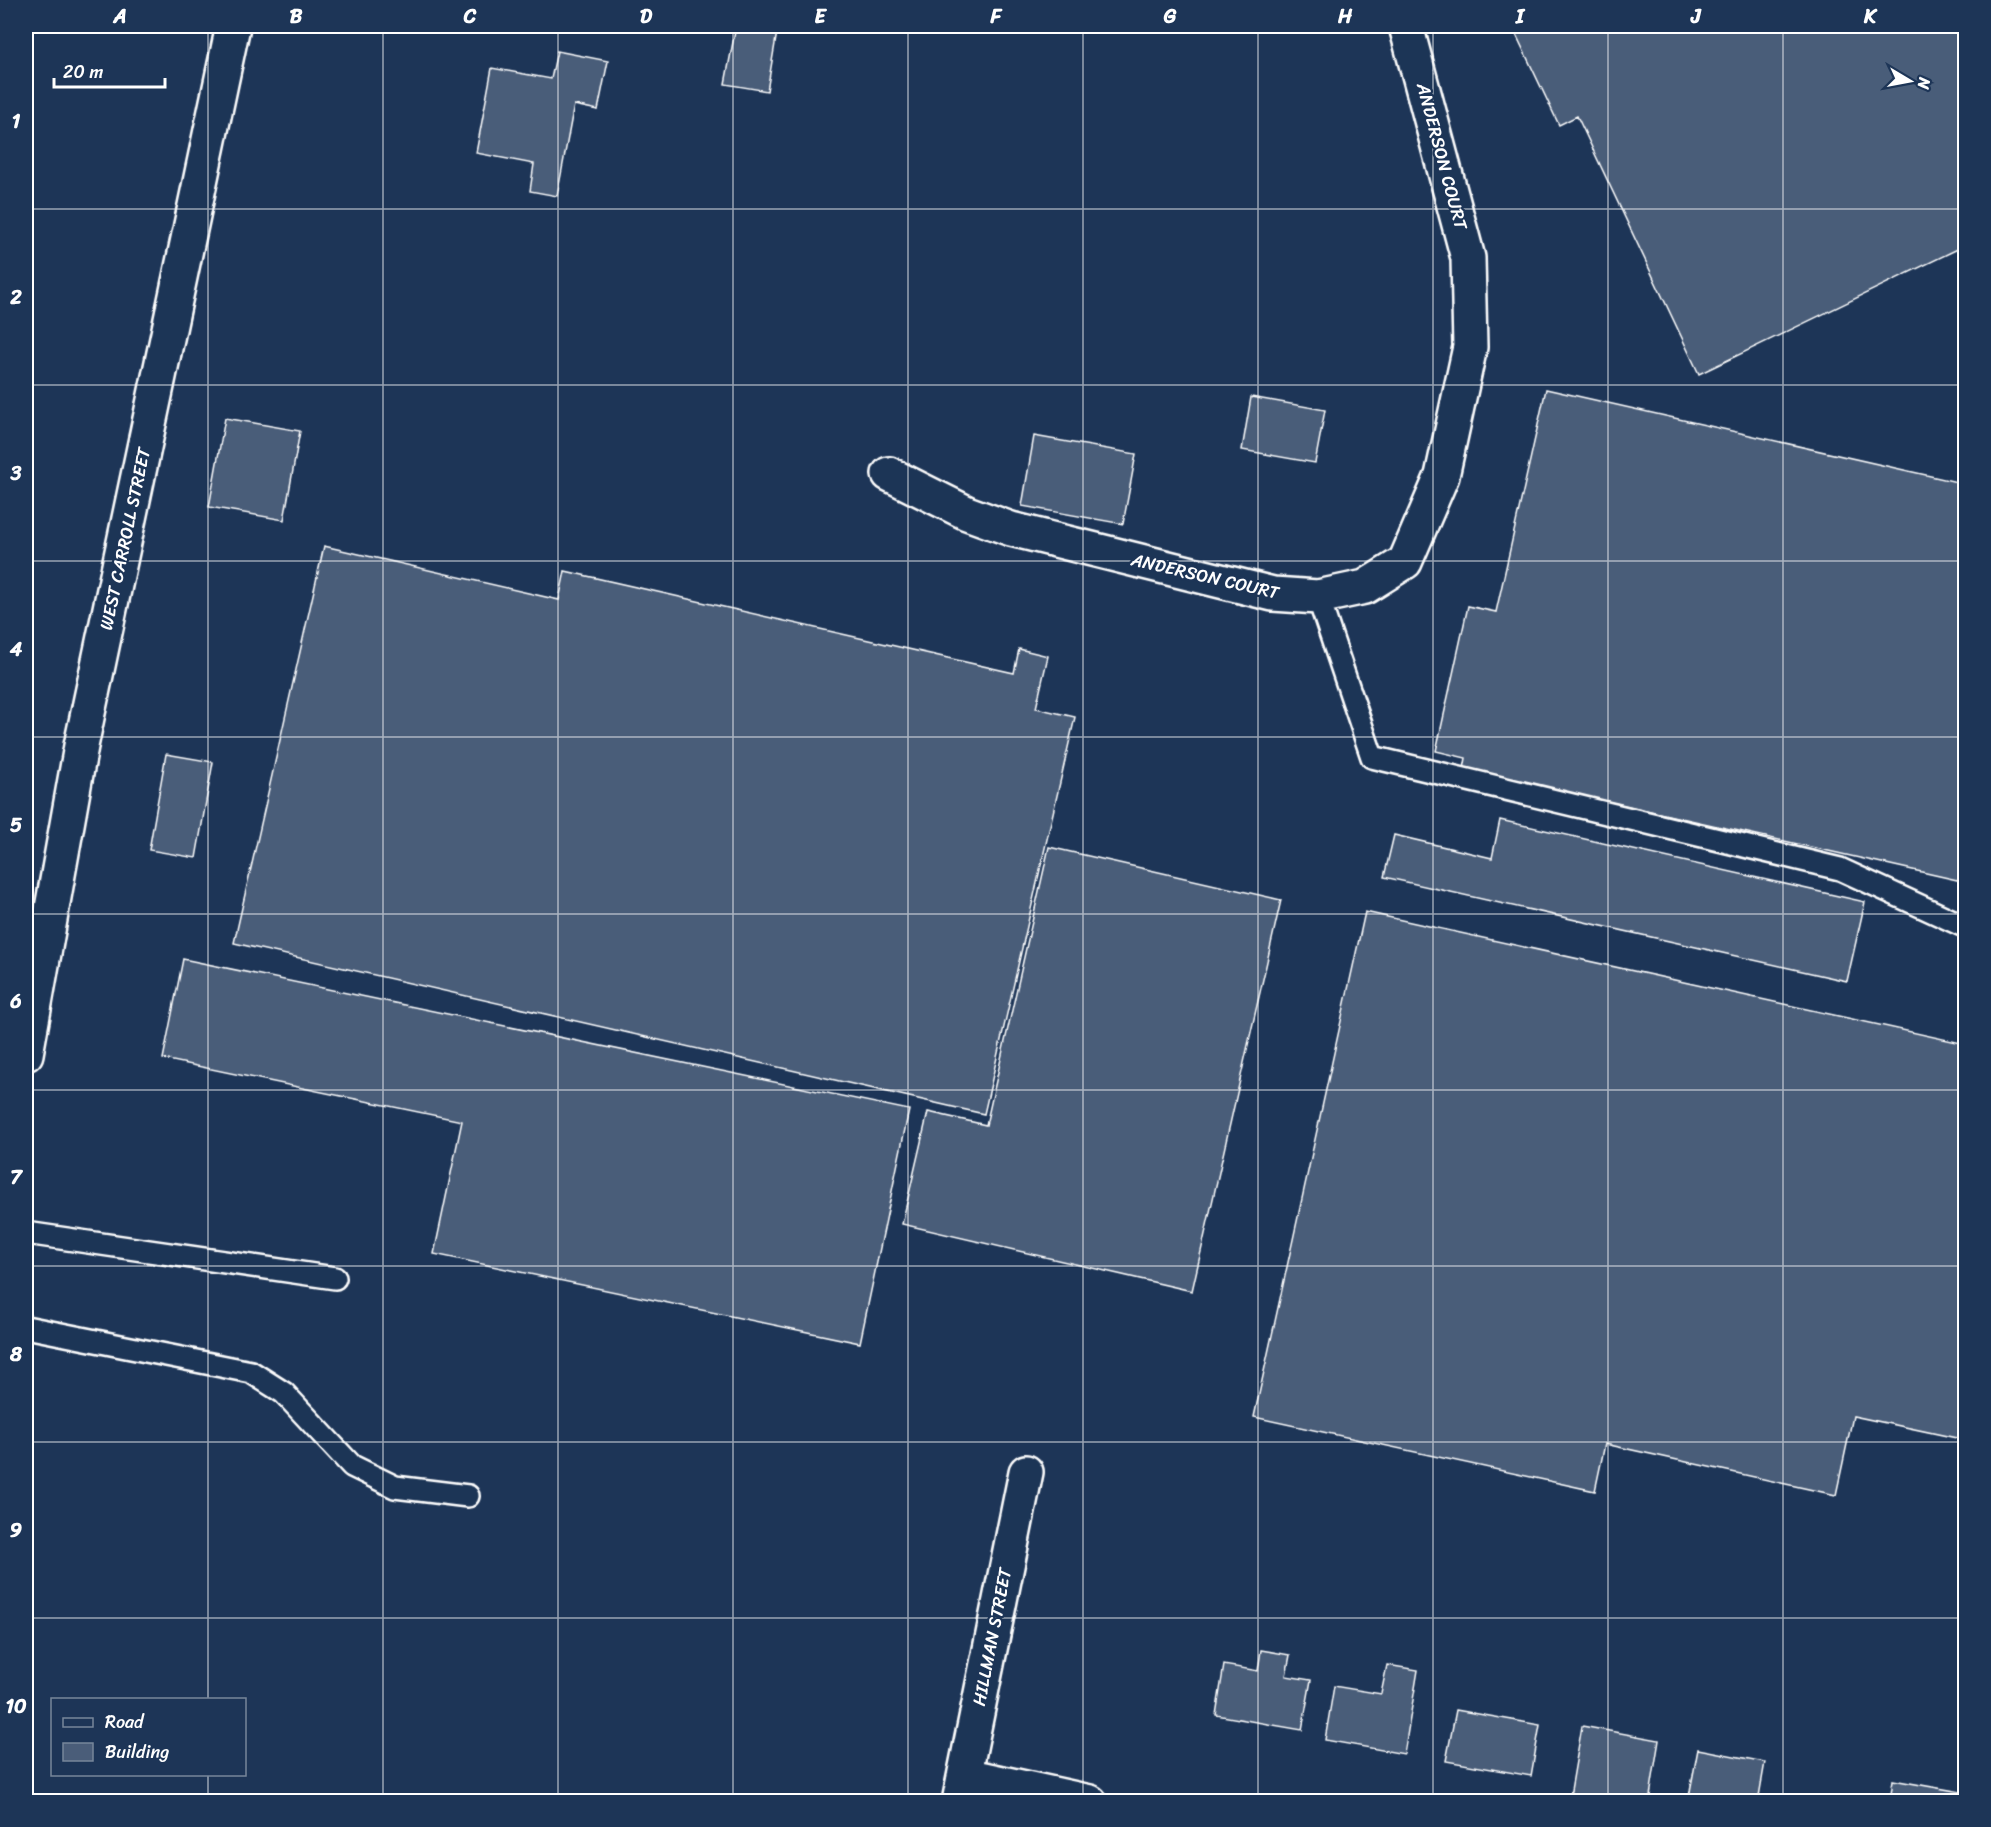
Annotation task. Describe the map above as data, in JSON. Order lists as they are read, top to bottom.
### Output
{
  "streets": {
    "street": ["ANDERSON COURT", "WEST CARROLL STREET", "HILLMAN STREET"]
  },
  "legend": ["Road", "Building"],
  "scale_bar": "20 m",
  "north": "right",
  "grid": {
    "columns": [
      "A",
      "B",
      "C",
      "D",
      "E",
      "F",
      "G",
      "H",
      "I",
      "J",
      "K"
    ],
    "rows": [
      "1",
      "2",
      "3",
      "4",
      "5",
      "6",
      "7",
      "8",
      "9",
      "10"
    ]
  }
}
